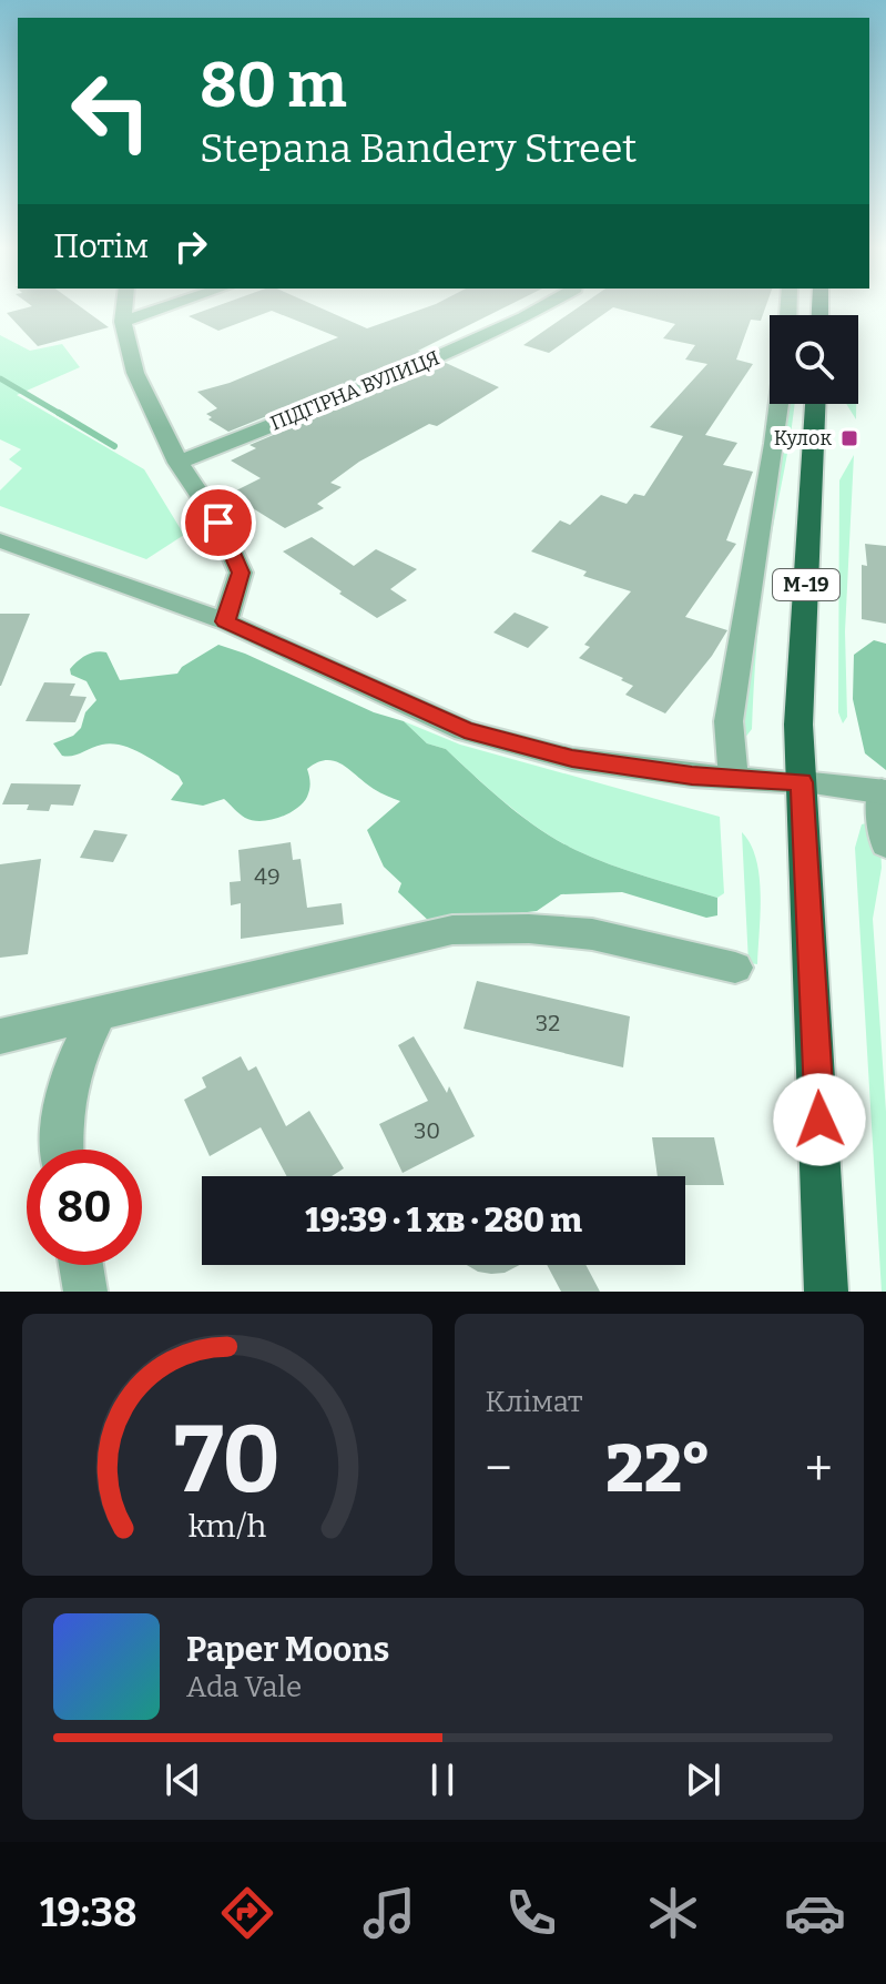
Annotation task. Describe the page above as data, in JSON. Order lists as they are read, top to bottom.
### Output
{
  "streets": {
    "highway": ["М-19"],
    "street": ["ПІДГІРНА ВУЛИЦЯ"]
  },
  "places": {
    "transit": ["Кулок"]
  },
  "house_numbers": ["49", "32", "30"],
  "page": {
    "turn": ["80 m", "Stepana Bandery Street"],
    "then": "Потім",
    "limit": "80",
    "trip": "19:39 · 1 хв · 280 m",
    "tile": "Клімат",
    "heat": ["−", "22°", "+"],
    "song": ["Paper Moons", "Ada Vale"],
    "tabs": "19:38",
    "gauge": ["70", "km/h"]
  }
}
